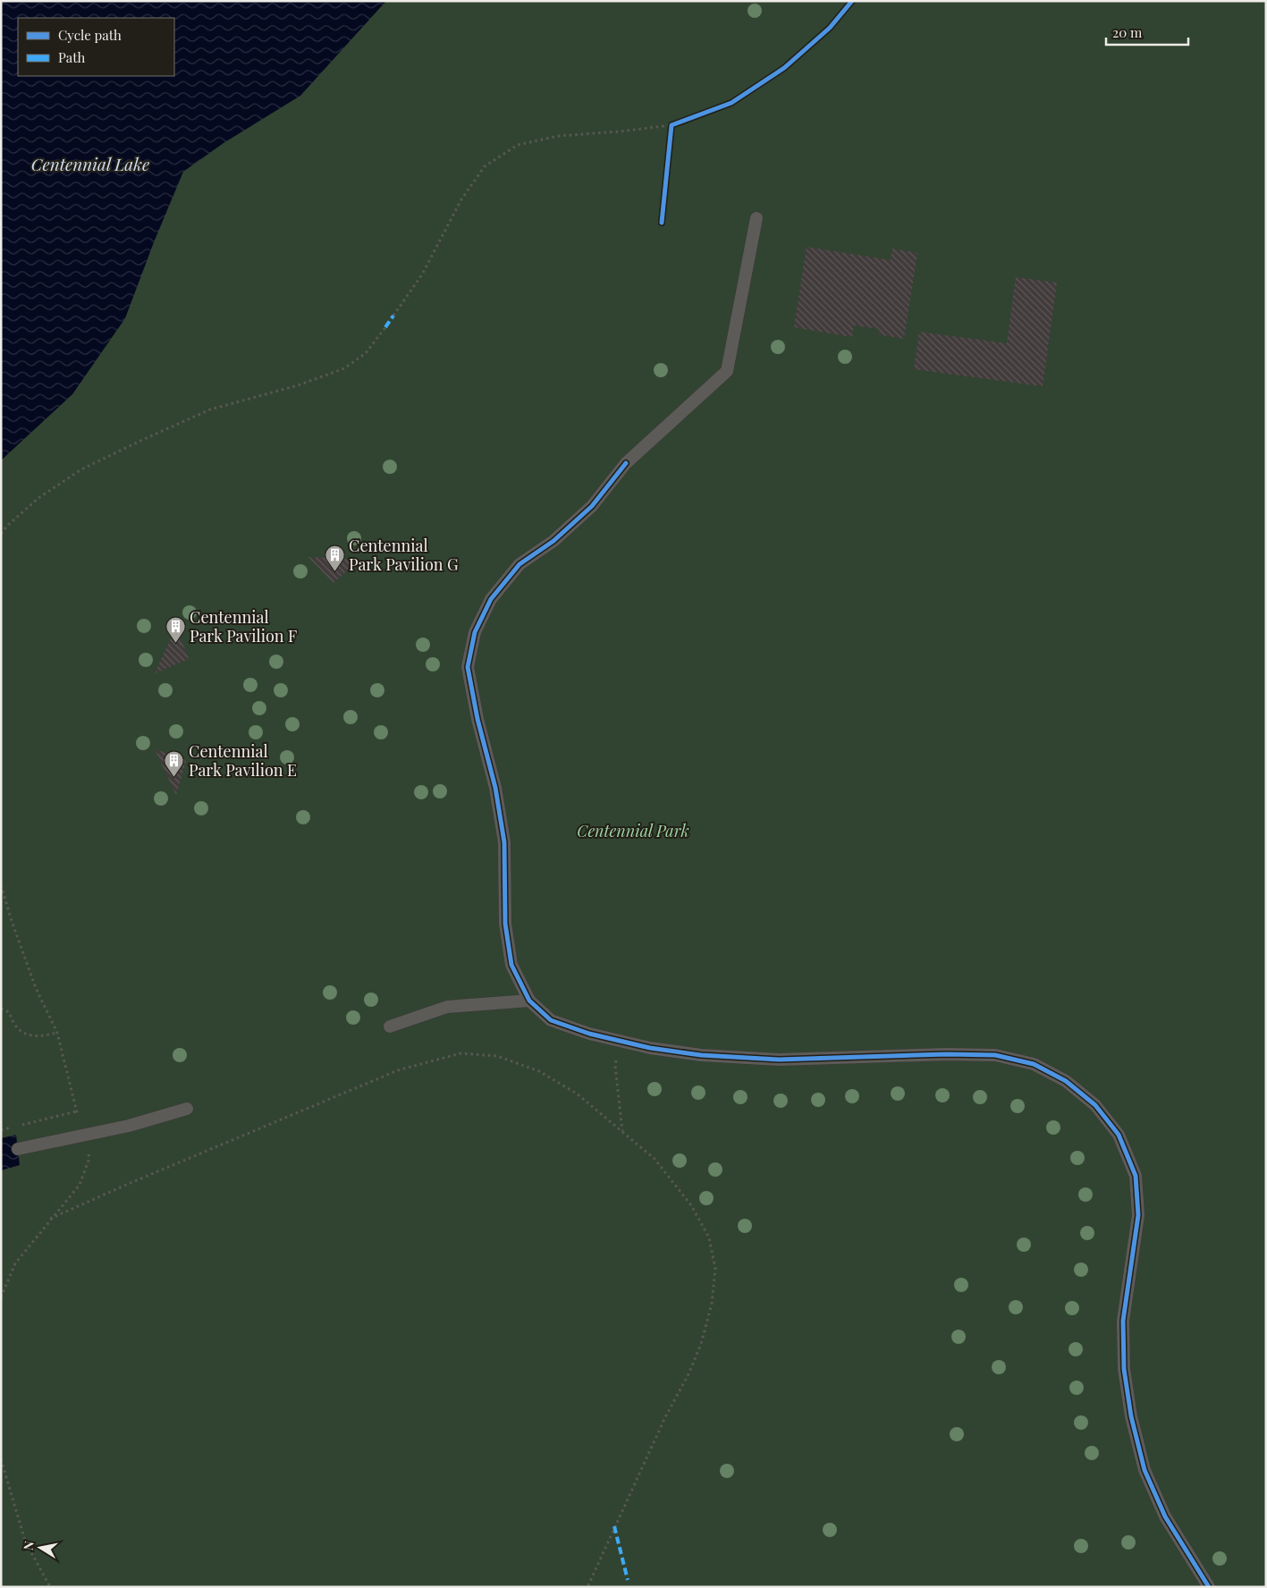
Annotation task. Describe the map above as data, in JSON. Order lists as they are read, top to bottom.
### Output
{
  "water": ["Centennial Lake"],
  "parks": ["Centennial Park"],
  "places": {
    "building": ["Centennial Park Pavilion G", "Centennial Park Pavilion F", "Centennial Park Pavilion E"]
  },
  "legend": ["Cycle path", "Path"],
  "scale_bar": "20 m",
  "north": "left"
}
